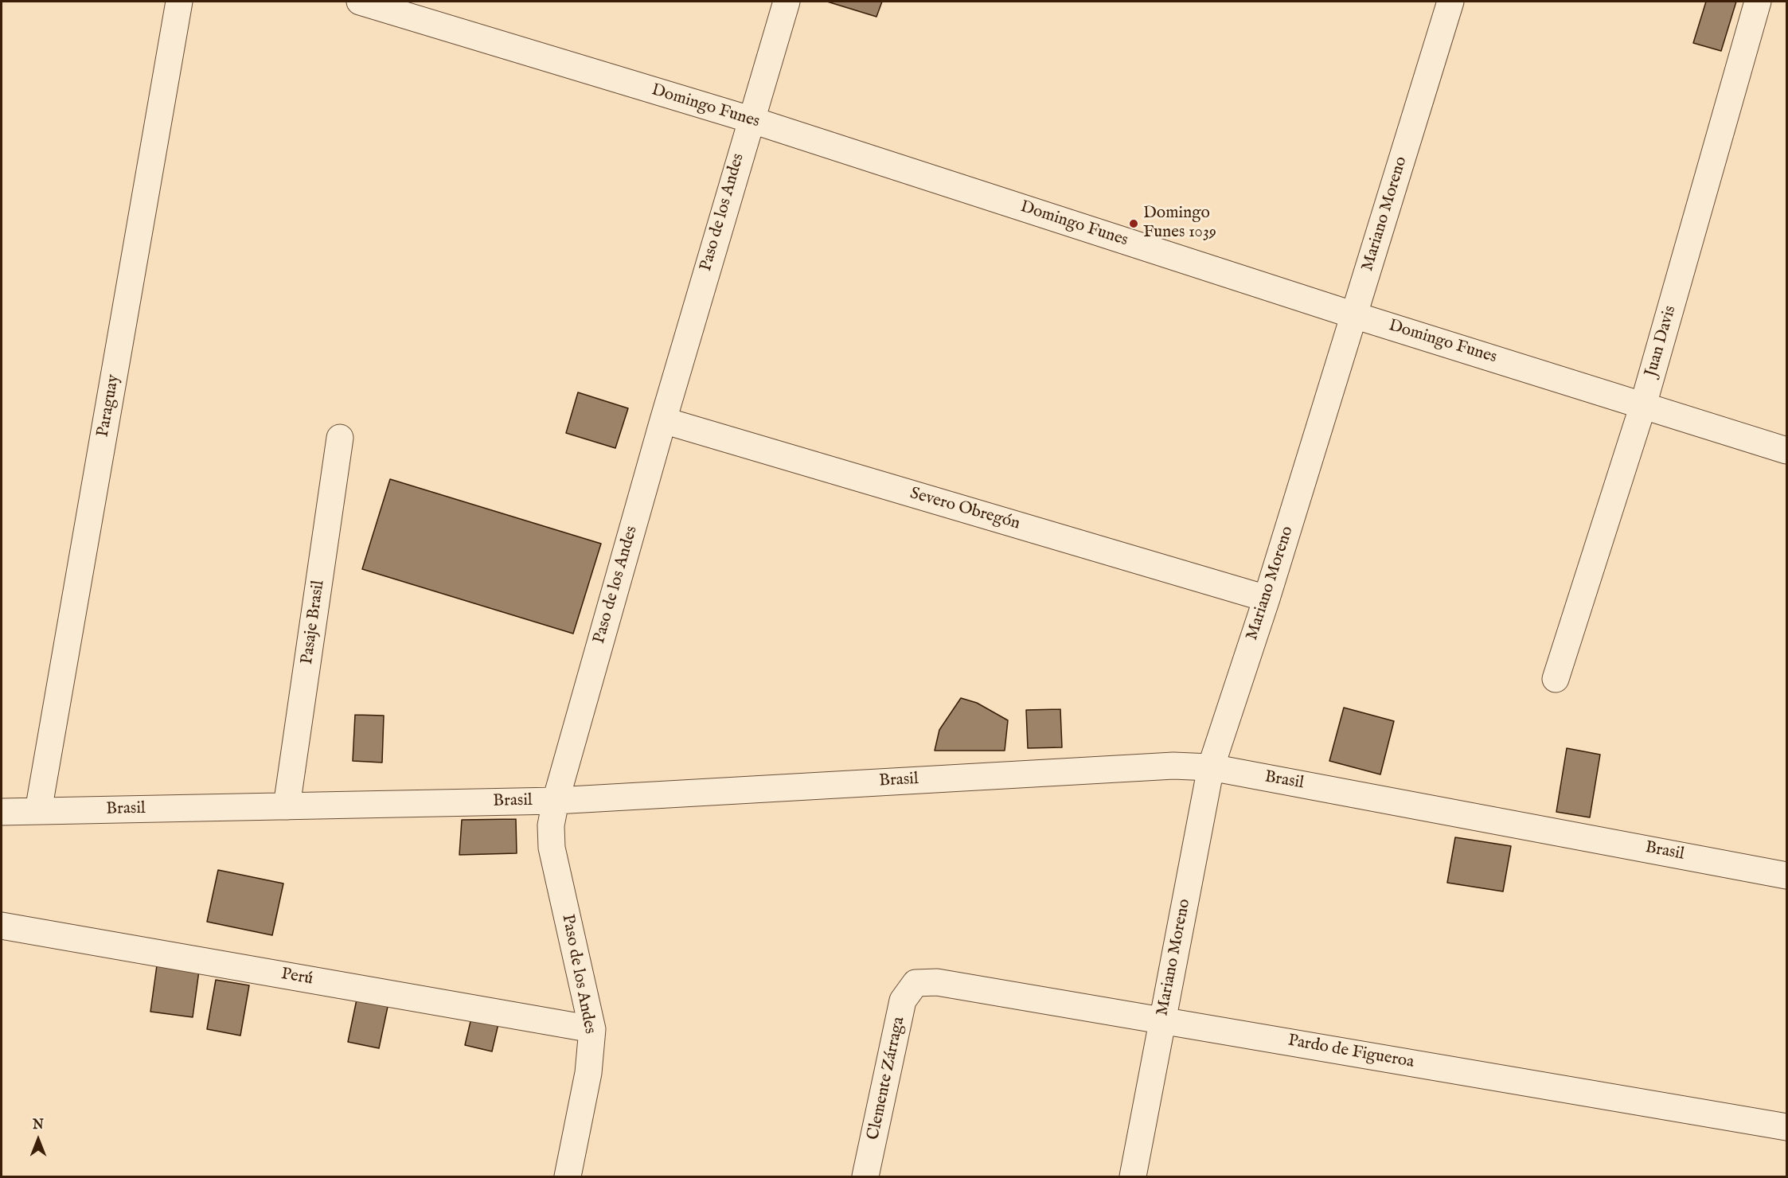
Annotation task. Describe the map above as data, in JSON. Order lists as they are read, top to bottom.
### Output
{
  "streets": {
    "street": [
      "Domingo Funes",
      "Paso de los Andes",
      "Mariano Moreno",
      "Juan Davis",
      "Paraguay",
      "Severo Obregón",
      "Pasaje Brasil",
      "Brasil",
      "Perú",
      "Pardo de Figueroa",
      "Clemente Zárraga"
    ]
  },
  "crossings": [
    ["Domingo Funes", "Paso de los Andes"],
    ["Domingo Funes", "Mariano Moreno"],
    ["Domingo Funes", "Juan Davis"],
    ["Paso de los Andes", "Severo Obregón"],
    ["Paso de los Andes", "Brasil"],
    ["Paso de los Andes", "Perú"],
    ["Mariano Moreno", "Severo Obregón"],
    ["Mariano Moreno", "Brasil"],
    ["Mariano Moreno", "Pardo de Figueroa"],
    ["Paraguay", "Brasil"],
    ["Pasaje Brasil", "Brasil"],
    ["Pardo de Figueroa", "Clemente Zárraga"]
  ],
  "places": ["Domingo Funes 1039"],
  "north": "top"
}
